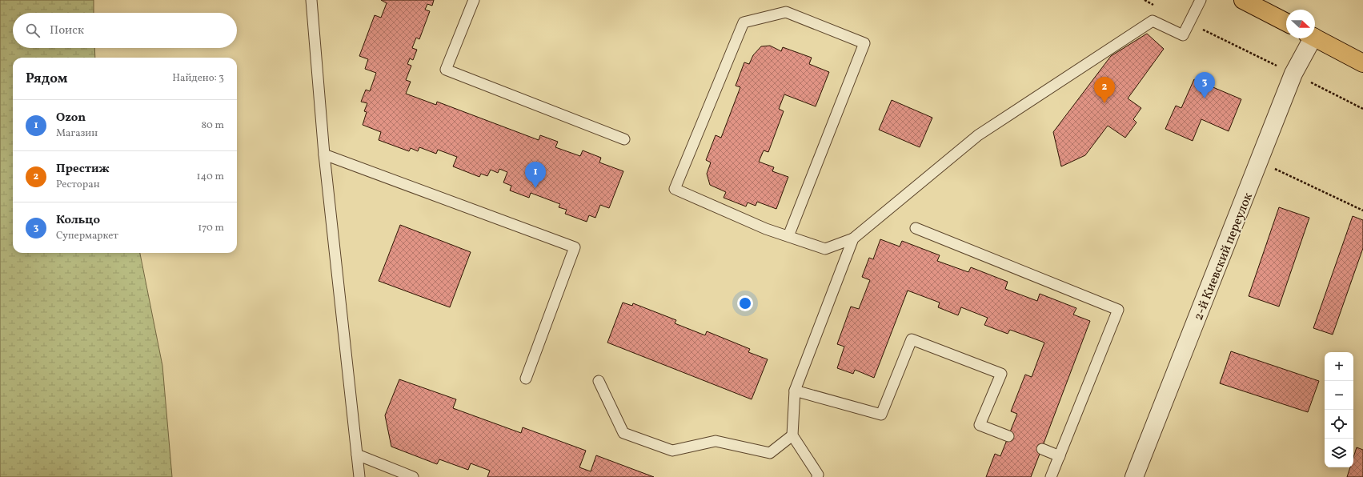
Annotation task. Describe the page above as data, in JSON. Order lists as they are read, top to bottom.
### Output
{
  "streets": {
    "street": ["2-й Киевский переулок"]
  },
  "north": "right",
  "page": {
    "search": "Поиск",
    "heading": ["Рядом", "Найдено: 3"],
    "pins": ["3", "2", "1"],
    "list": [
      {
        "mark": "1",
        "name": "Ozon",
        "note": "Магазин",
        "value": "80 m"
      },
      {
        "mark": "2",
        "name": "Престиж",
        "note": "Ресторан",
        "value": "140 m"
      },
      {
        "mark": "3",
        "name": "Кольцо",
        "note": "Супермаркет",
        "value": "170 m"
      }
    ],
    "map_buttons": ["+", "−"]
  }
}
